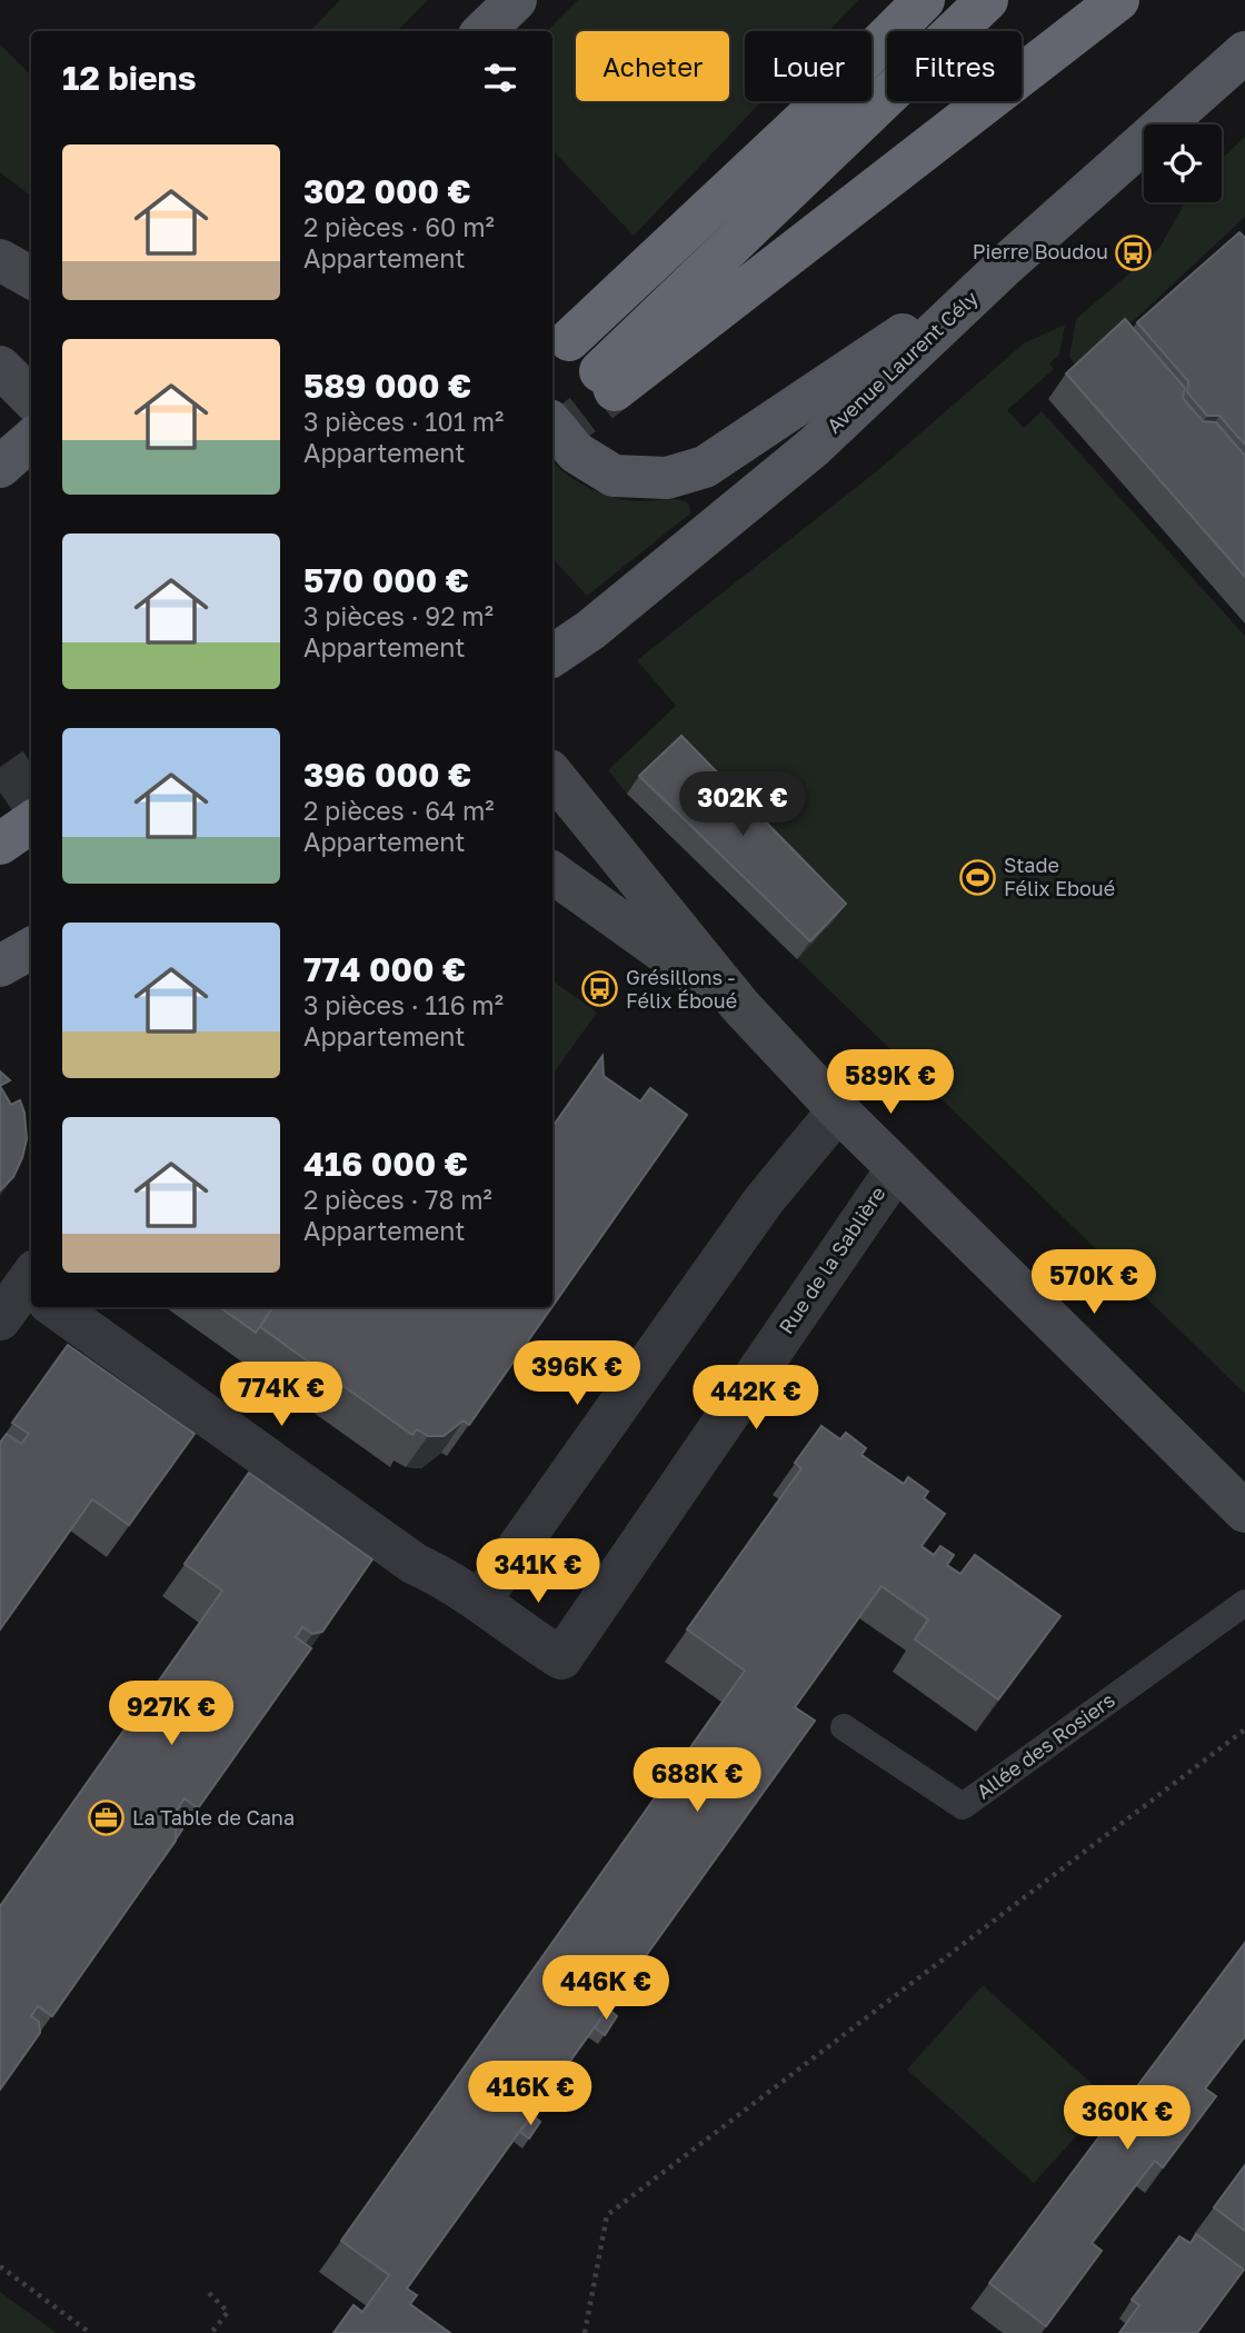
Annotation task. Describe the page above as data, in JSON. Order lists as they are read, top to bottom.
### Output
{
  "streets": {
    "main road": ["Avenue Laurent Cély"],
    "street": ["Rue de la Sablière"],
    "lane": ["Allée des Rosiers"]
  },
  "places": {
    "bus stop": ["Pierre Boudou", "Grésillons - Félix Éboué"],
    "sports": ["Stade Félix Eboué"],
    "office": ["La Table de Cana"]
  },
  "page": {
    "chip": ["Acheter", "Louer", "Filtres"],
    "heading": "12 biens",
    "list": [
      {
        "name": "302 000 €",
        "note": "2 pièces · 60 m² · Appartement"
      },
      {
        "name": "589 000 €",
        "note": "3 pièces · 101 m² · Appartement"
      },
      {
        "name": "570 000 €",
        "note": "3 pièces · 92 m² · Appartement"
      },
      {
        "name": "396 000 €",
        "note": "2 pièces · 64 m² · Appartement"
      },
      {
        "name": "774 000 €",
        "note": "3 pièces · 116 m² · Appartement"
      },
      {
        "name": "416 000 €",
        "note": "2 pièces · 78 m² · Appartement"
      }
    ],
    "price": [
      "302K €",
      "589K €",
      "570K €",
      "396K €",
      "774K €",
      "442K €",
      "341K €",
      "927K €",
      "688K €",
      "446K €",
      "416K €",
      "360K €"
    ]
  }
}
